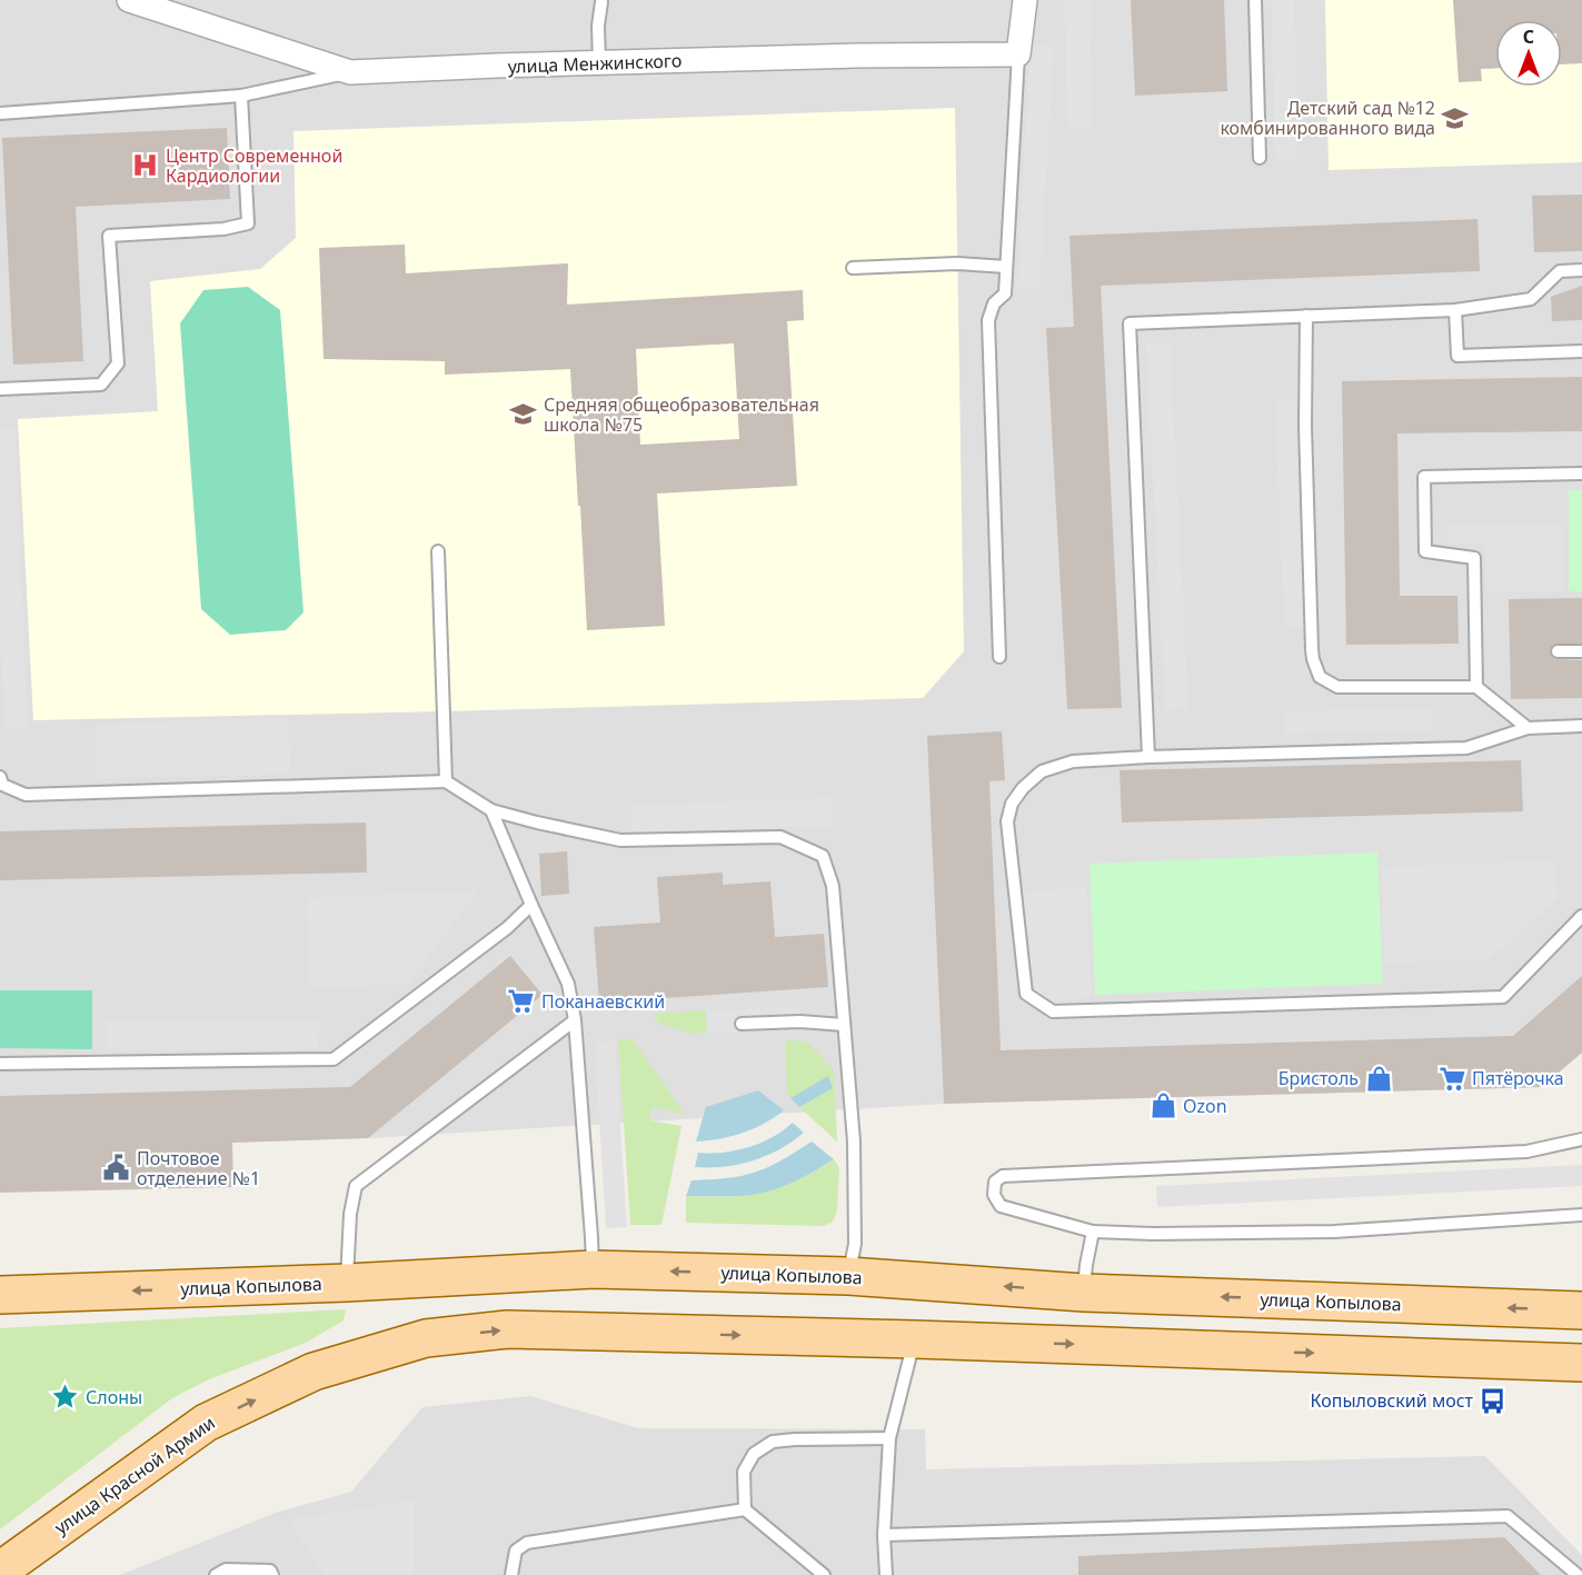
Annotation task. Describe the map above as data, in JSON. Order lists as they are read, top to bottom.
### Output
{
  "streets": {
    "main road": ["улица Копылова", "улица Красной Армии"],
    "street": ["улица Менжинского"]
  },
  "one_way": ["улица Красной Армии"],
  "places": {
    "school or university": ["Детский сад №12 комбинированного вида", "Средняя общеобразовательная школа №75"],
    "hospital": ["Центр Современной Кардиологии"],
    "supermarket": ["Поканаевский", "Пятёрочка"],
    "shop": ["Бристоль", "Ozon"],
    "public building": ["Почтовое отделение №1"],
    "place": ["Слоны"],
    "bus stop": ["Копыловский мост"]
  },
  "north": "top"
}
